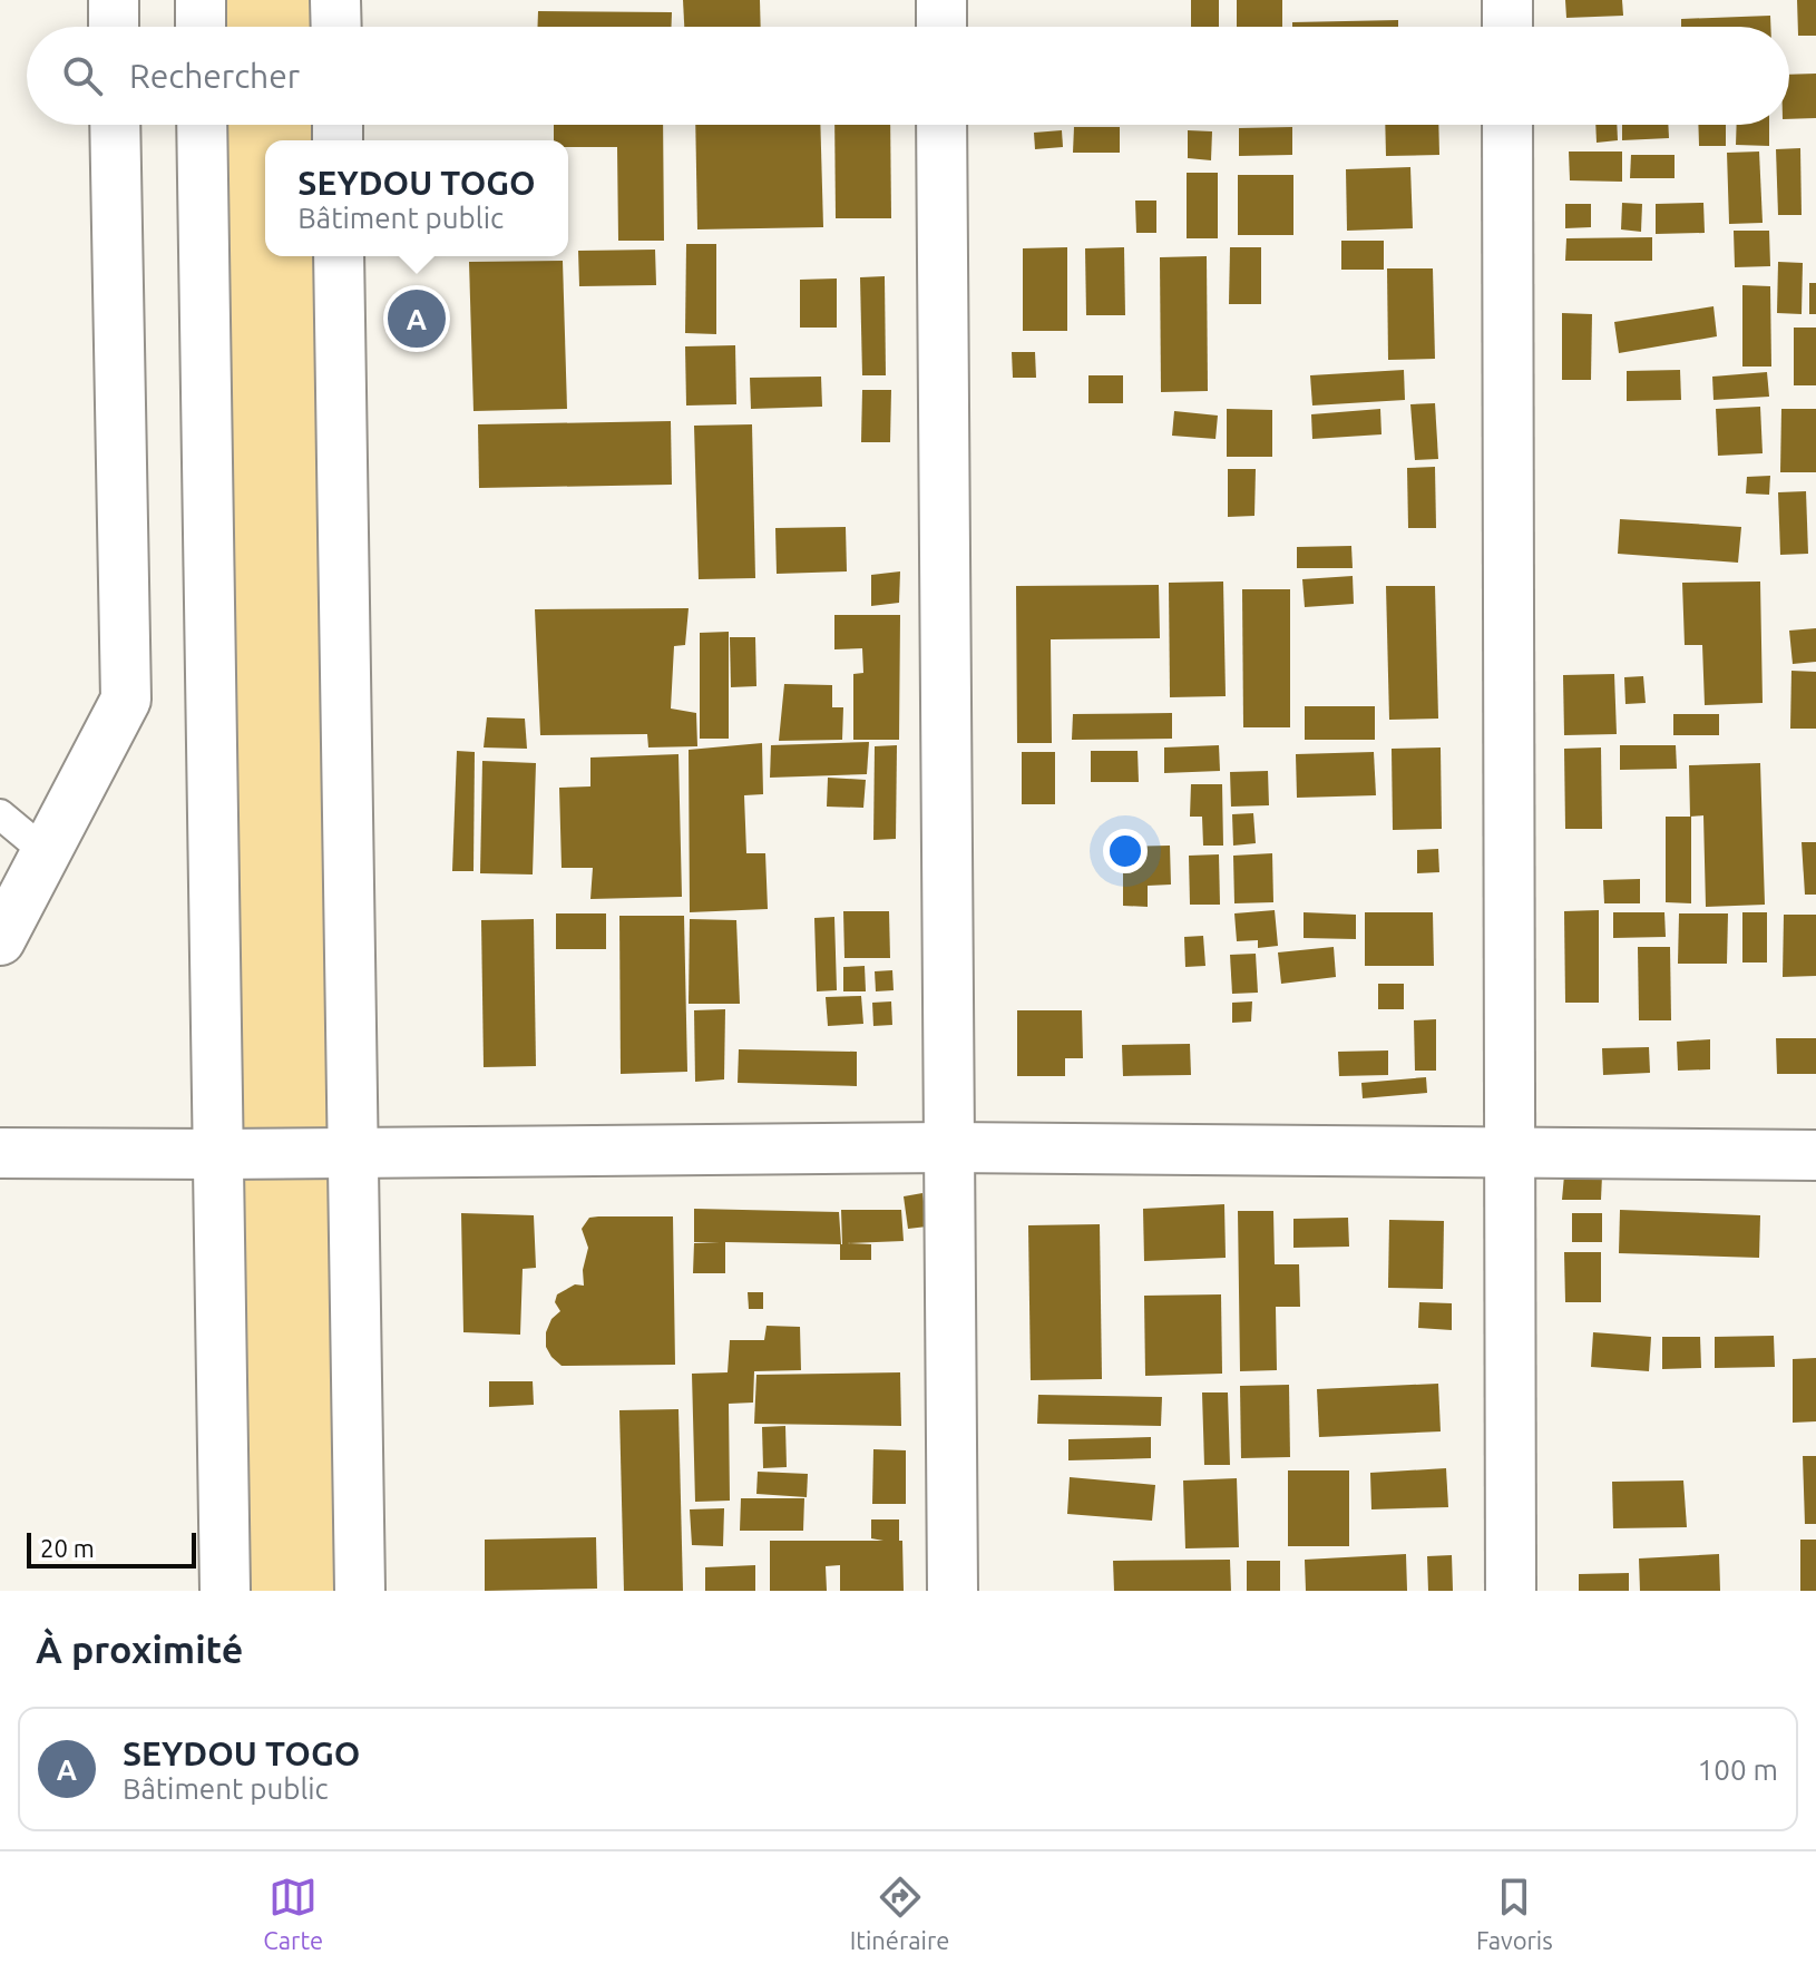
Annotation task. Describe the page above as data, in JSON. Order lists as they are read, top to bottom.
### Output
{
  "scale_bar": "20 m",
  "page": {
    "search": "Rechercher",
    "popup": ["SEYDOU TOGO", "Bâtiment public"],
    "pins": "A",
    "scale": "20 m",
    "heading": "À proximité",
    "list": [
      {
        "mark": "A",
        "name": "SEYDOU TOGO",
        "note": "Bâtiment public",
        "value": "100 m"
      }
    ],
    "nav": ["Carte", "Itinéraire", "Favoris"]
  }
}
